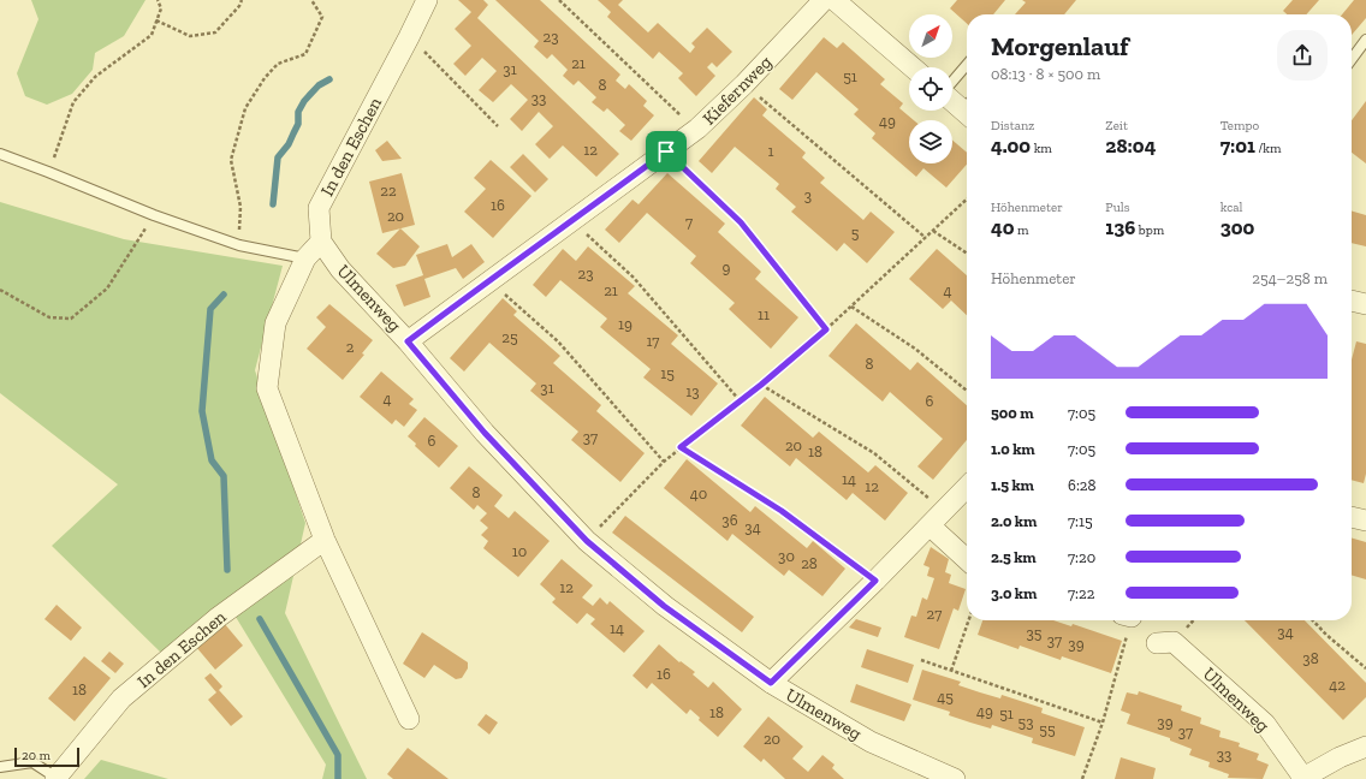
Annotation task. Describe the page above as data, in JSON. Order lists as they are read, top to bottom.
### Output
{
  "streets": {
    "street": ["Kiefernweg", "In den Eschen", "Ulmenweg"]
  },
  "crossings": [
    ["Kiefernweg", "Ulmenweg"],
    ["In den Eschen", "Ulmenweg"]
  ],
  "house_numbers": [
    "23",
    "21",
    "31",
    "51",
    "8",
    "33",
    "49",
    "12",
    "1",
    "22",
    "3",
    "16",
    "20",
    "7",
    "5",
    "9",
    "23",
    "21",
    "4",
    "11",
    "19",
    "25",
    "17",
    "2",
    "8",
    "15",
    "31",
    "13",
    "4",
    "6",
    "37",
    "6",
    "20",
    "18",
    "14",
    "12",
    "8",
    "40",
    "36",
    "34",
    "10",
    "30",
    "28",
    "12",
    "27",
    "14",
    "34",
    "35",
    "37",
    "39",
    "38",
    "16",
    "42",
    "18",
    "45",
    "49",
    "18",
    "51",
    "53",
    "39",
    "55",
    "37",
    "20",
    "33"
  ],
  "scale_bar": "20 m",
  "north": "top right",
  "page": {
    "heading": ["Morgenlauf", "08:13 · 8 × 500 m"],
    "stats": [
      ["Distanz", "4.00 km"],
      ["Zeit", "28:04"],
      ["Tempo", "7:01 /km"],
      ["Höhenmeter", "40 m"],
      ["Puls", "136 bpm"],
      ["kcal", "300"]
    ],
    "chart": ["Höhenmeter", "254–258 m"],
    "list": [
      {
        "name": "500 m",
        "note": "7:05"
      },
      {
        "name": "1.0 km",
        "note": "7:05"
      },
      {
        "name": "1.5 km",
        "note": "6:28"
      },
      {
        "name": "2.0 km",
        "note": "7:15"
      },
      {
        "name": "2.5 km",
        "note": "7:20"
      },
      {
        "name": "3.0 km",
        "note": "7:22"
      }
    ],
    "scale": "20 m"
  }
}
